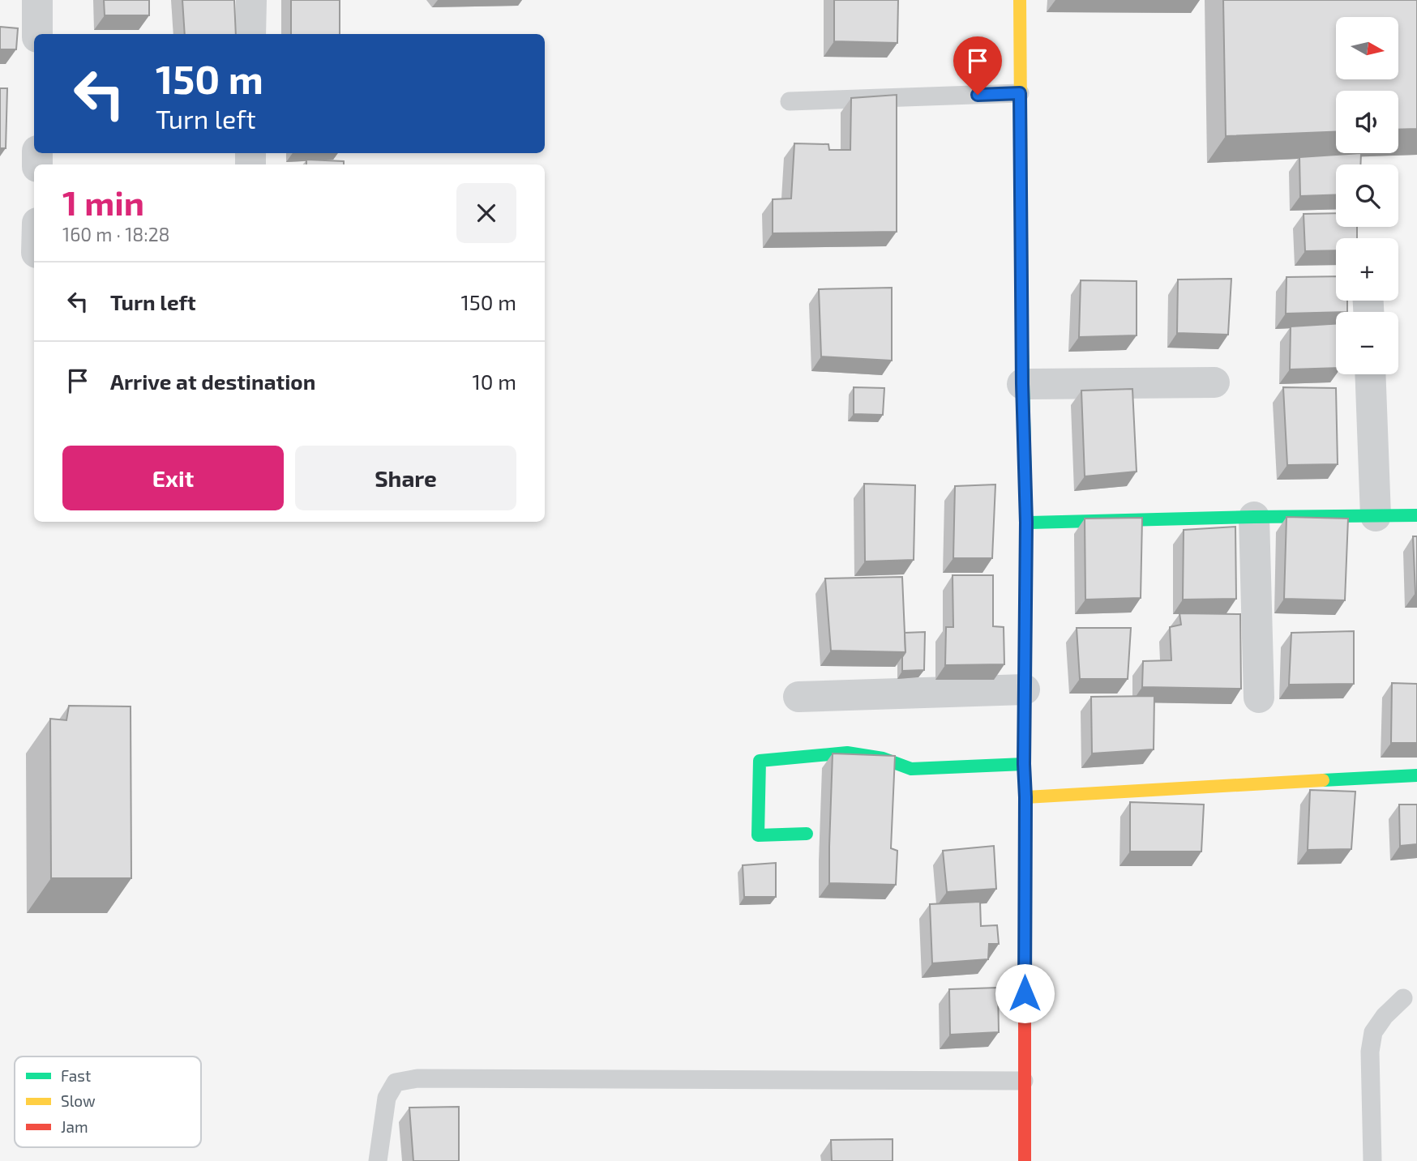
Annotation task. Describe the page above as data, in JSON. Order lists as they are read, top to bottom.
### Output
{
  "legend": ["Fast", "Slow", "Jam"],
  "north": "right",
  "page": {
    "map_buttons": ["+", "−"],
    "turn": ["150 m", "Turn left"],
    "heading": ["1 min", "160 m · 18:28"],
    "list": [
      {
        "name": "Turn left",
        "value": "150 m"
      },
      {
        "name": "Arrive at destination",
        "value": "10 m"
      }
    ],
    "buttons": ["Exit", "Share"]
  }
}
